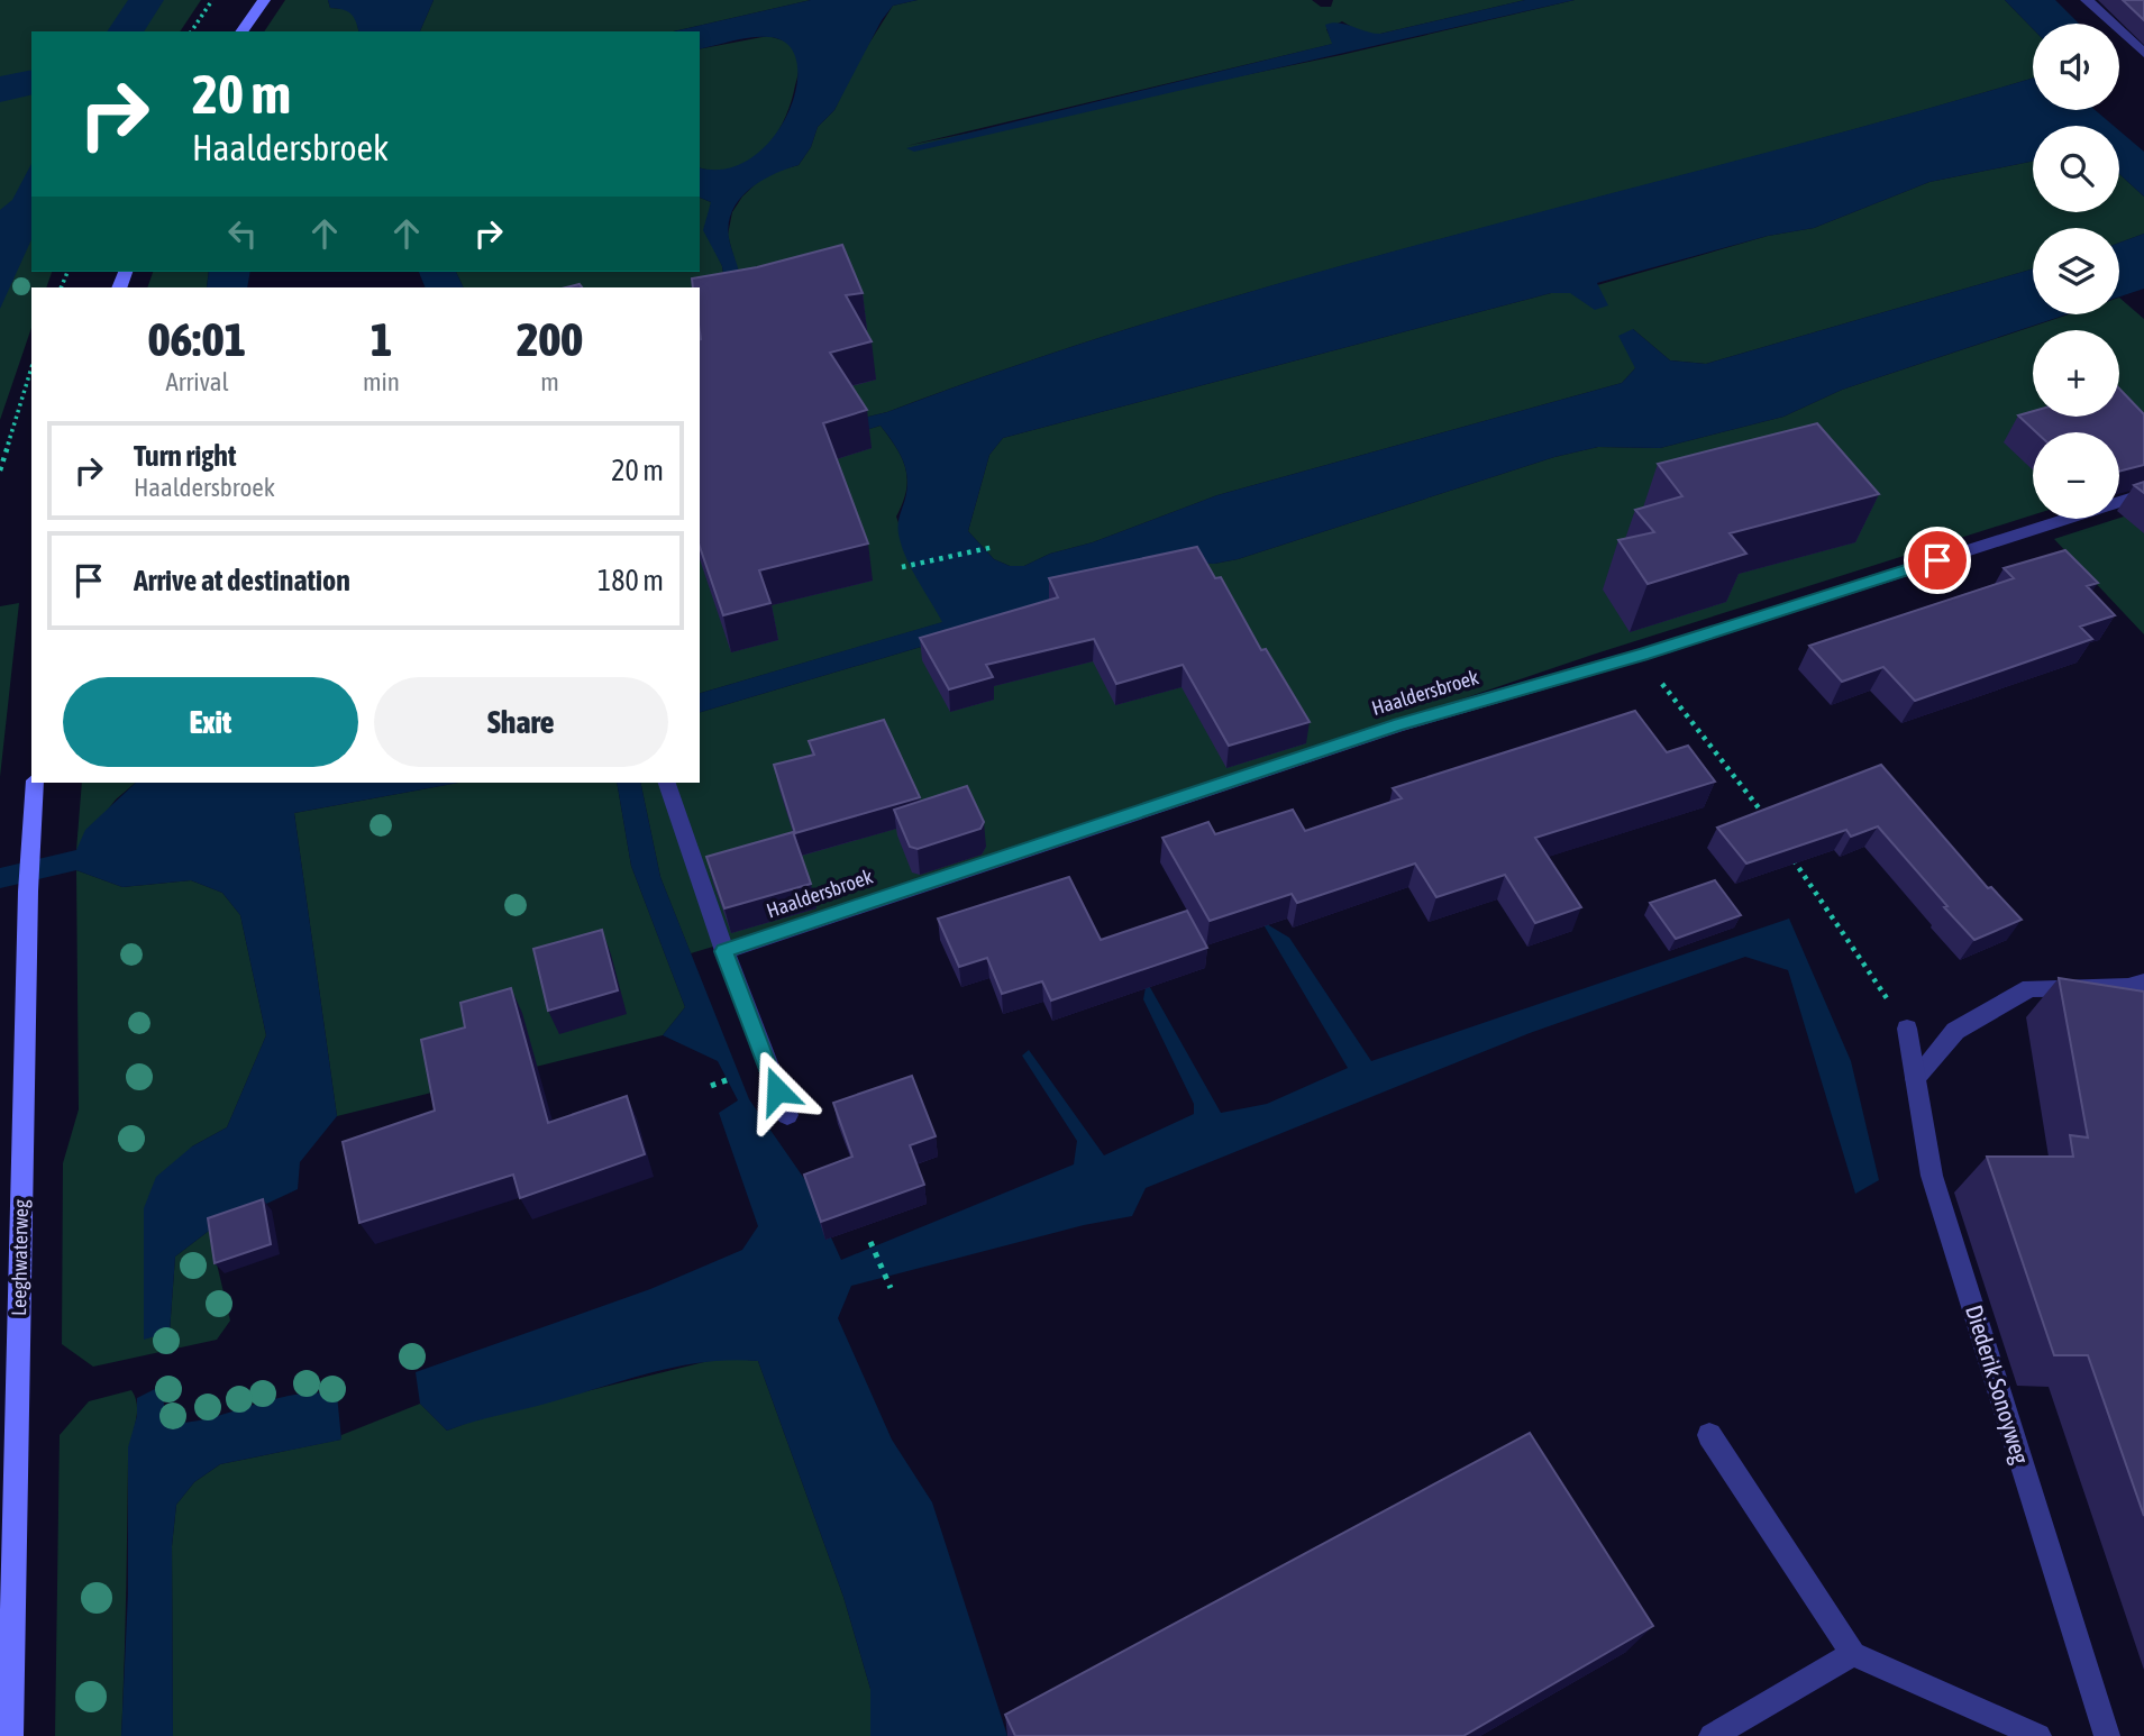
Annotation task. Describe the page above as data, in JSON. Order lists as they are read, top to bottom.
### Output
{
  "streets": {
    "main road": ["Leeghwaterweg"],
    "street": ["Haaldersbroek", "Diederik Sonoyweg"]
  },
  "page": {
    "map_buttons": ["+", "−"],
    "turn": ["20 m", "Haaldersbroek"],
    "eta": [
      "06:01",
      "Arrival",
      "1",
      "min",
      "200",
      "m"
    ],
    "list": [
      {
        "name": "Turn right",
        "note": "Haaldersbroek",
        "value": "20 m"
      },
      {
        "name": "Arrive at destination",
        "value": "180 m"
      }
    ],
    "buttons": ["Exit", "Share"]
  }
}
